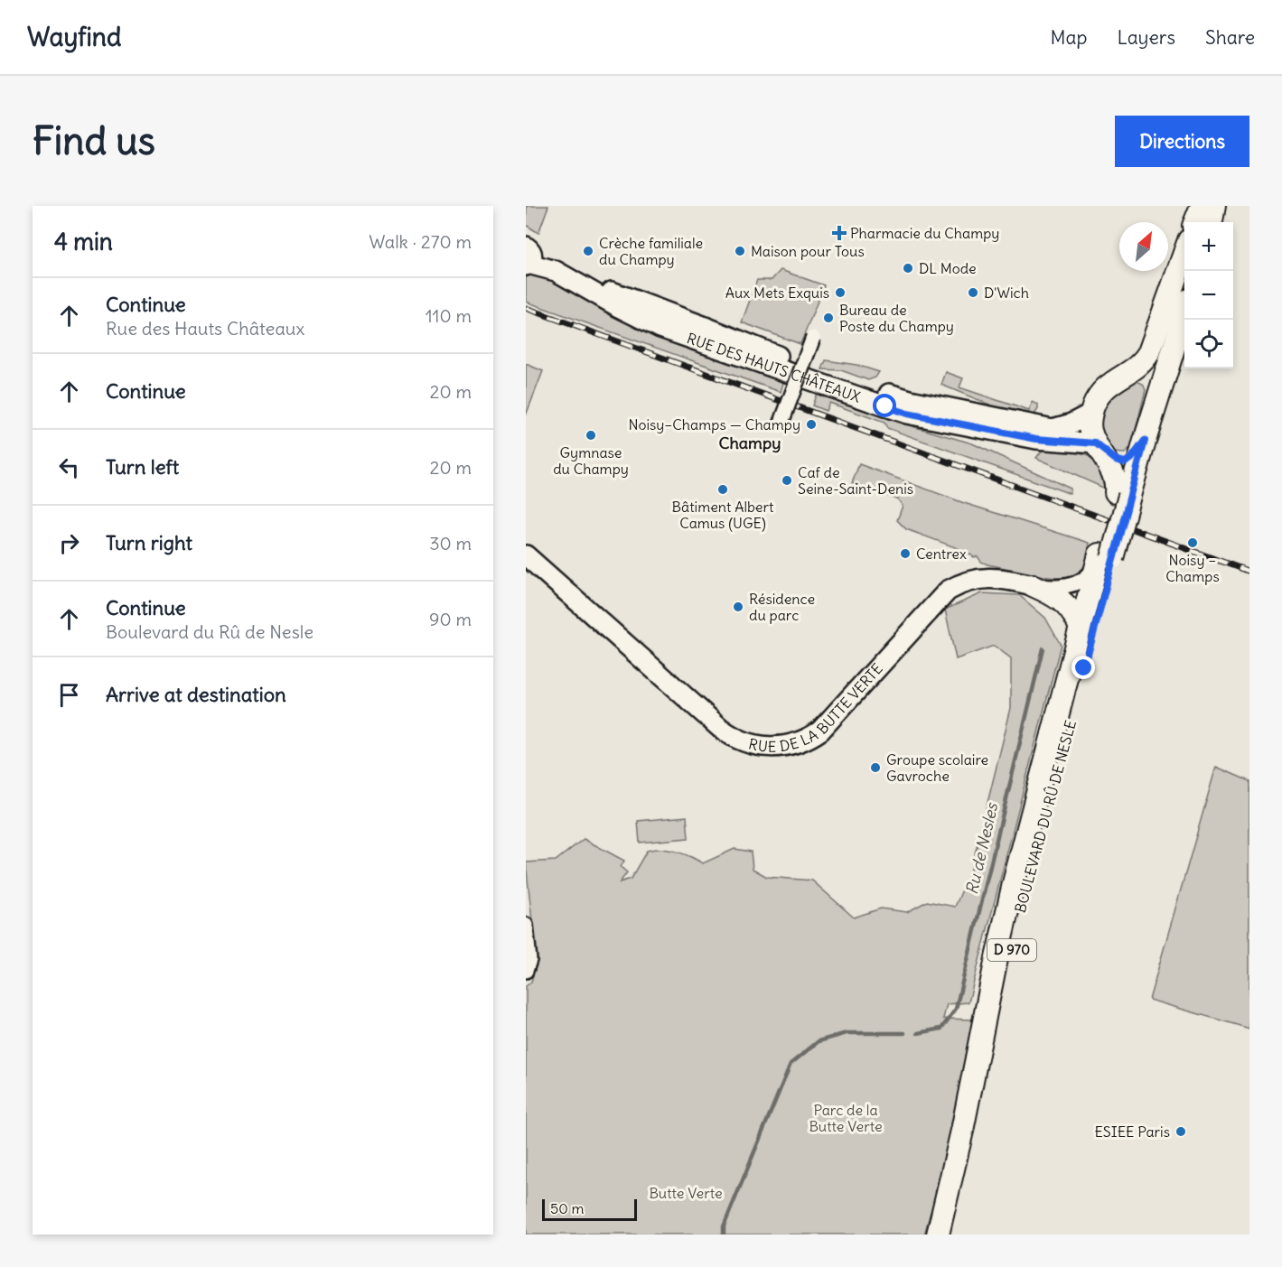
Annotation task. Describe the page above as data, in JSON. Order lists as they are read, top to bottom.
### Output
{
  "streets": {
    "main road": ["BOULEVARD DU RÛ DE NESLE", "D 970"],
    "street": ["RUE DES HAUTS CHÂTEAUX", "RUE DE LA BUTTE VERTE"]
  },
  "crossings": [
    ["RUE DE LA BUTTE VERTE", "BOULEVARD DU RÛ DE NESLE"],
    ["RUE DE LA BUTTE VERTE", "D 970"],
    ["BOULEVARD DU RÛ DE NESLE", "D 970"]
  ],
  "districts": ["Champy"],
  "water": ["Ru de Nesles"],
  "parks": ["Parc de la Butte Verte", "Butte Verte"],
  "places": {
    "health": ["Pharmacie du Champy"],
    "other": [
      "Crèche familiale du Champy",
      "Maison pour Tous",
      "DL Mode",
      "Aux Mets Exquis",
      "D'Wich",
      "Bureau de Poste du Champy",
      "Noisy–Champs — Champy",
      "Gymnase du Champy",
      "Caf de Seine-Saint-Denis",
      "Bâtiment Albert Camus (UGE)",
      "Noisy – Champs",
      "Centrex",
      "Résidence du parc",
      "Groupe scolaire Gavroche",
      "ESIEE Paris"
    ]
  },
  "scale_bar": "50 m",
  "north": "top right",
  "page": {
    "header": "Wayfind",
    "nav": ["Map", "Layers", "Share"],
    "buttons": "Directions",
    "title": "Find us",
    "heading": ["4 min", "Walk · 270 m"],
    "map_buttons": ["+", "−"],
    "list": [
      ["Continue", "Rue des Hauts Châteaux", "110 m"],
      ["Continue", "20 m"],
      ["Turn left", "20 m"],
      ["Turn right", "30 m"],
      ["Continue", "Boulevard du Rû de Nesle", "90 m"],
      "Arrive at destination"
    ],
    "scale": "50 m"
  }
}
